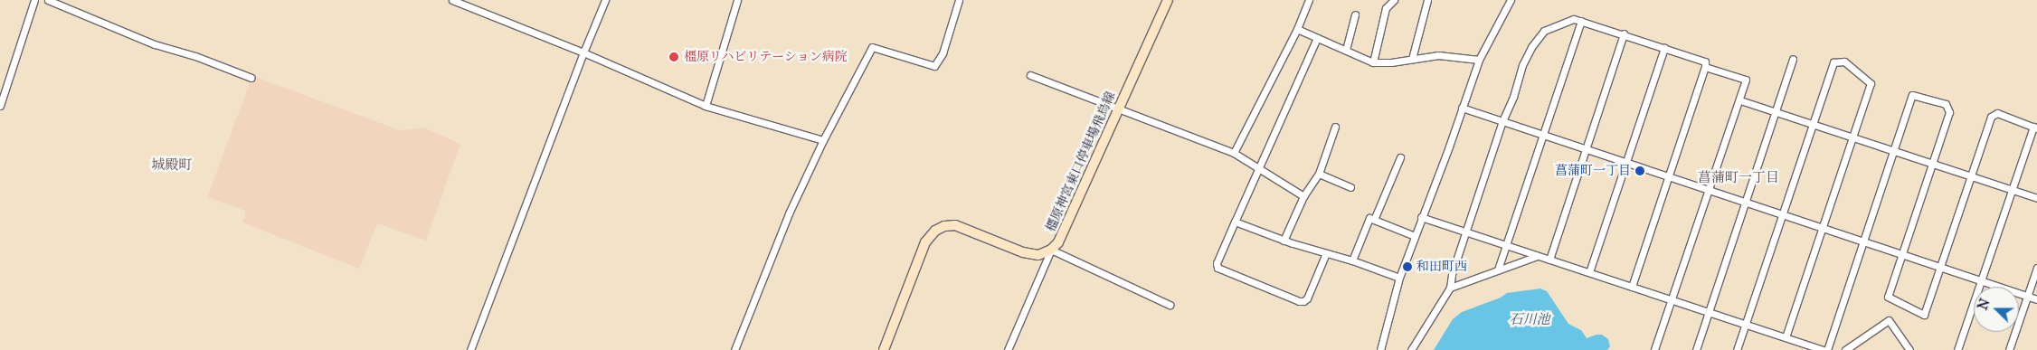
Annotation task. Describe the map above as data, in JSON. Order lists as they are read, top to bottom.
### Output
{
  "streets": {
    "main road": ["橿原神宮東口停車場飛鳥線"]
  },
  "districts": ["城殿町", "菖蒲町一丁目"],
  "water": ["石川池"],
  "places": ["橿原リハビリテーション病院", "菖蒲町一丁目", "和田町西"],
  "north": "left"
}
